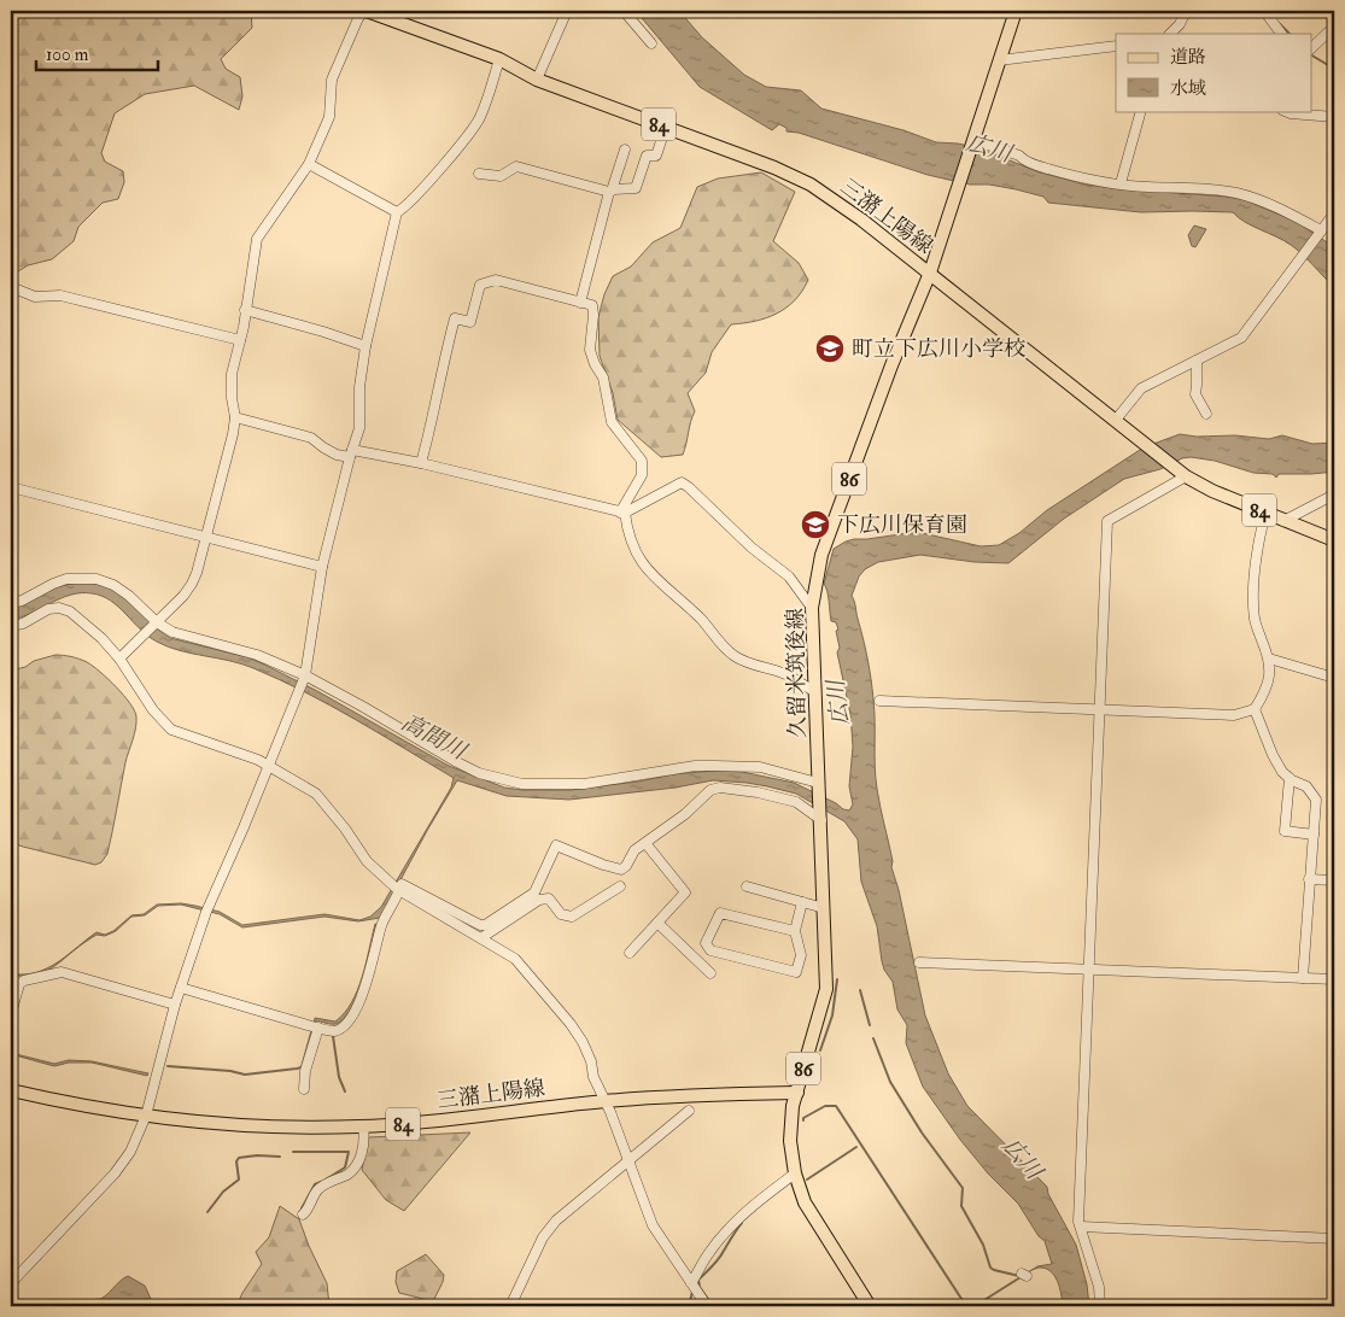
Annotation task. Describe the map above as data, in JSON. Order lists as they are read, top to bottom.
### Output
{
  "streets": {
    "main road": [
      "84",
      "三潴上陽線",
      "86",
      "久留米筑後線"
    ]
  },
  "crossings": [
    ["三潴上陽線", "久留米筑後線"]
  ],
  "water": ["広川", "高間川"],
  "places": {
    "school or university": ["町立下広川小学校", "下広川保育園"]
  },
  "legend": ["道路", "水域"],
  "scale_bar": "100 m"
}
